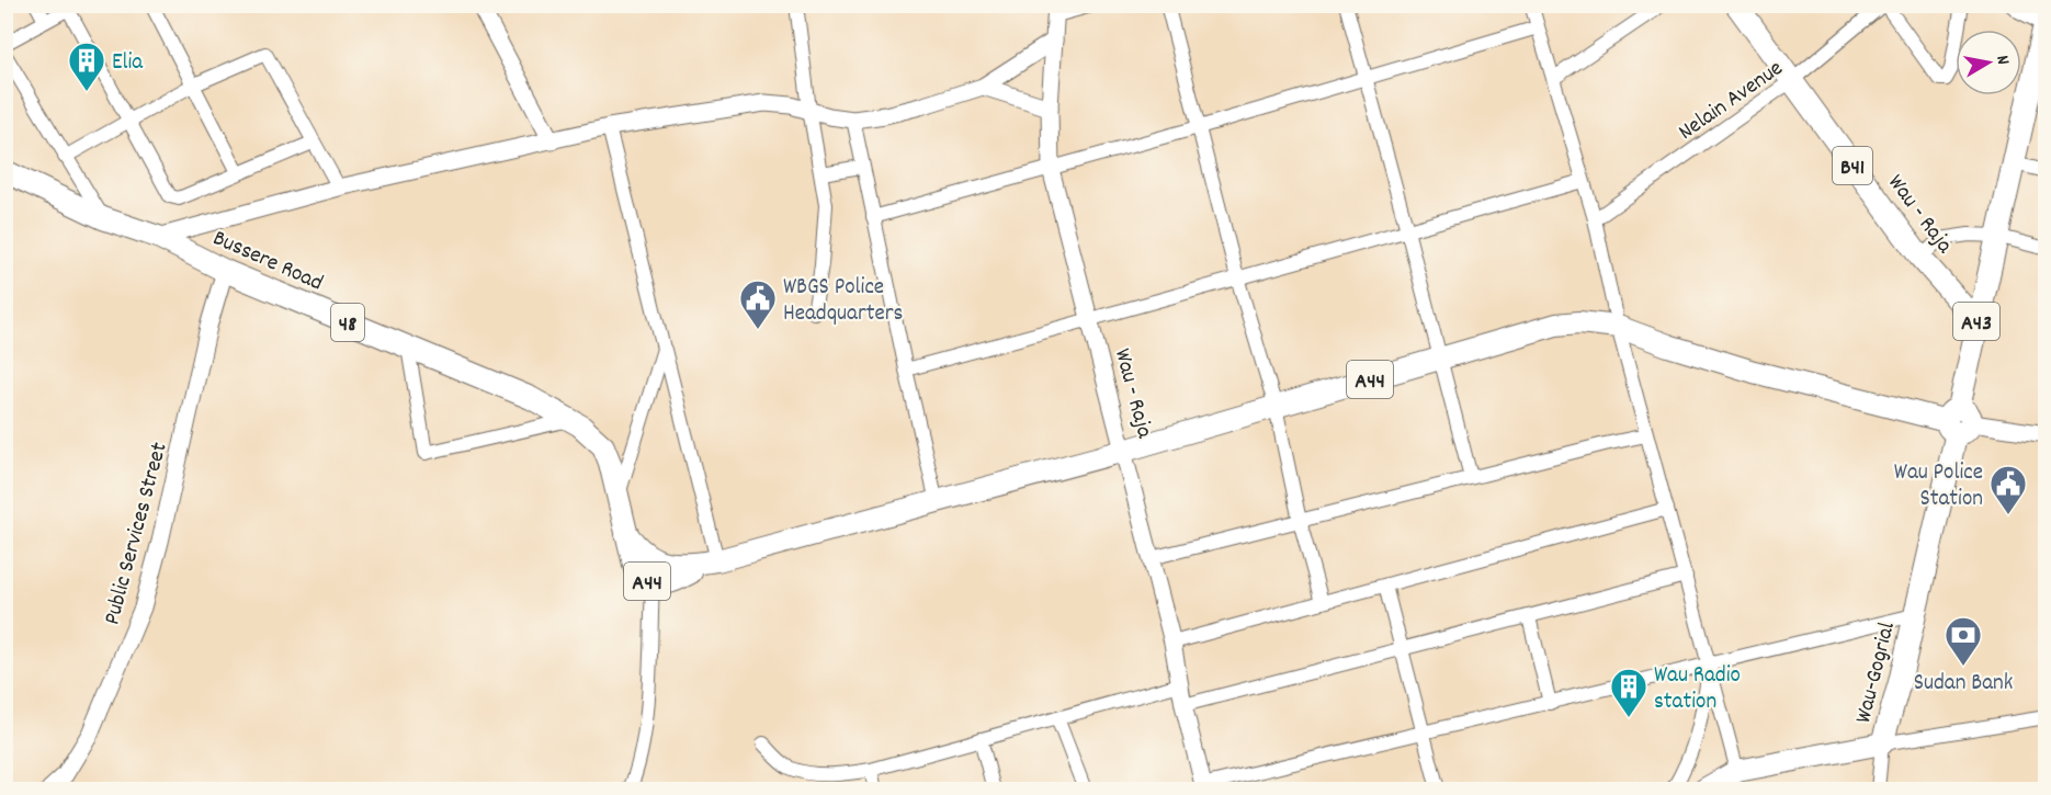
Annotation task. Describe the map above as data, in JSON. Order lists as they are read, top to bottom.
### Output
{
  "streets": {
    "main road": [
      "B41",
      "Wau - Raja",
      "Bussere Road",
      "A43",
      "48",
      "A44",
      "Wau-Gogrial"
    ],
    "street": ["Nelain Avenue", "Public Services Street"]
  },
  "crossings": [
    ["Nelain Avenue", "Wau - Raja"],
    ["Wau - Raja", "A44"],
    ["Wau - Raja", "Wau-Gogrial"],
    ["Bussere Road", "A44"],
    ["Bussere Road", "Public Services Street"],
    ["A44", "Wau-Gogrial"]
  ],
  "places": {
    "building": ["Elia", "Wau Radio station"],
    "public building": ["WBGS Police Headquarters", "Wau Police Station"],
    "bank": ["Sudan Bank"]
  },
  "north": "right"
}
